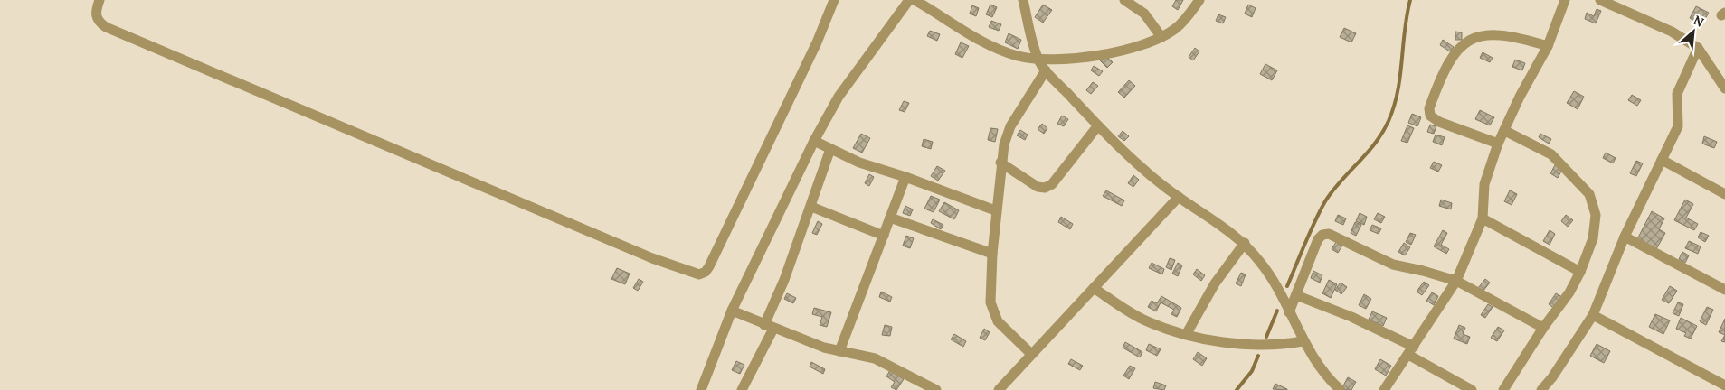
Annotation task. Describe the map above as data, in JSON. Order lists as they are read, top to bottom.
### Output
{
  "north": "top right"
}
